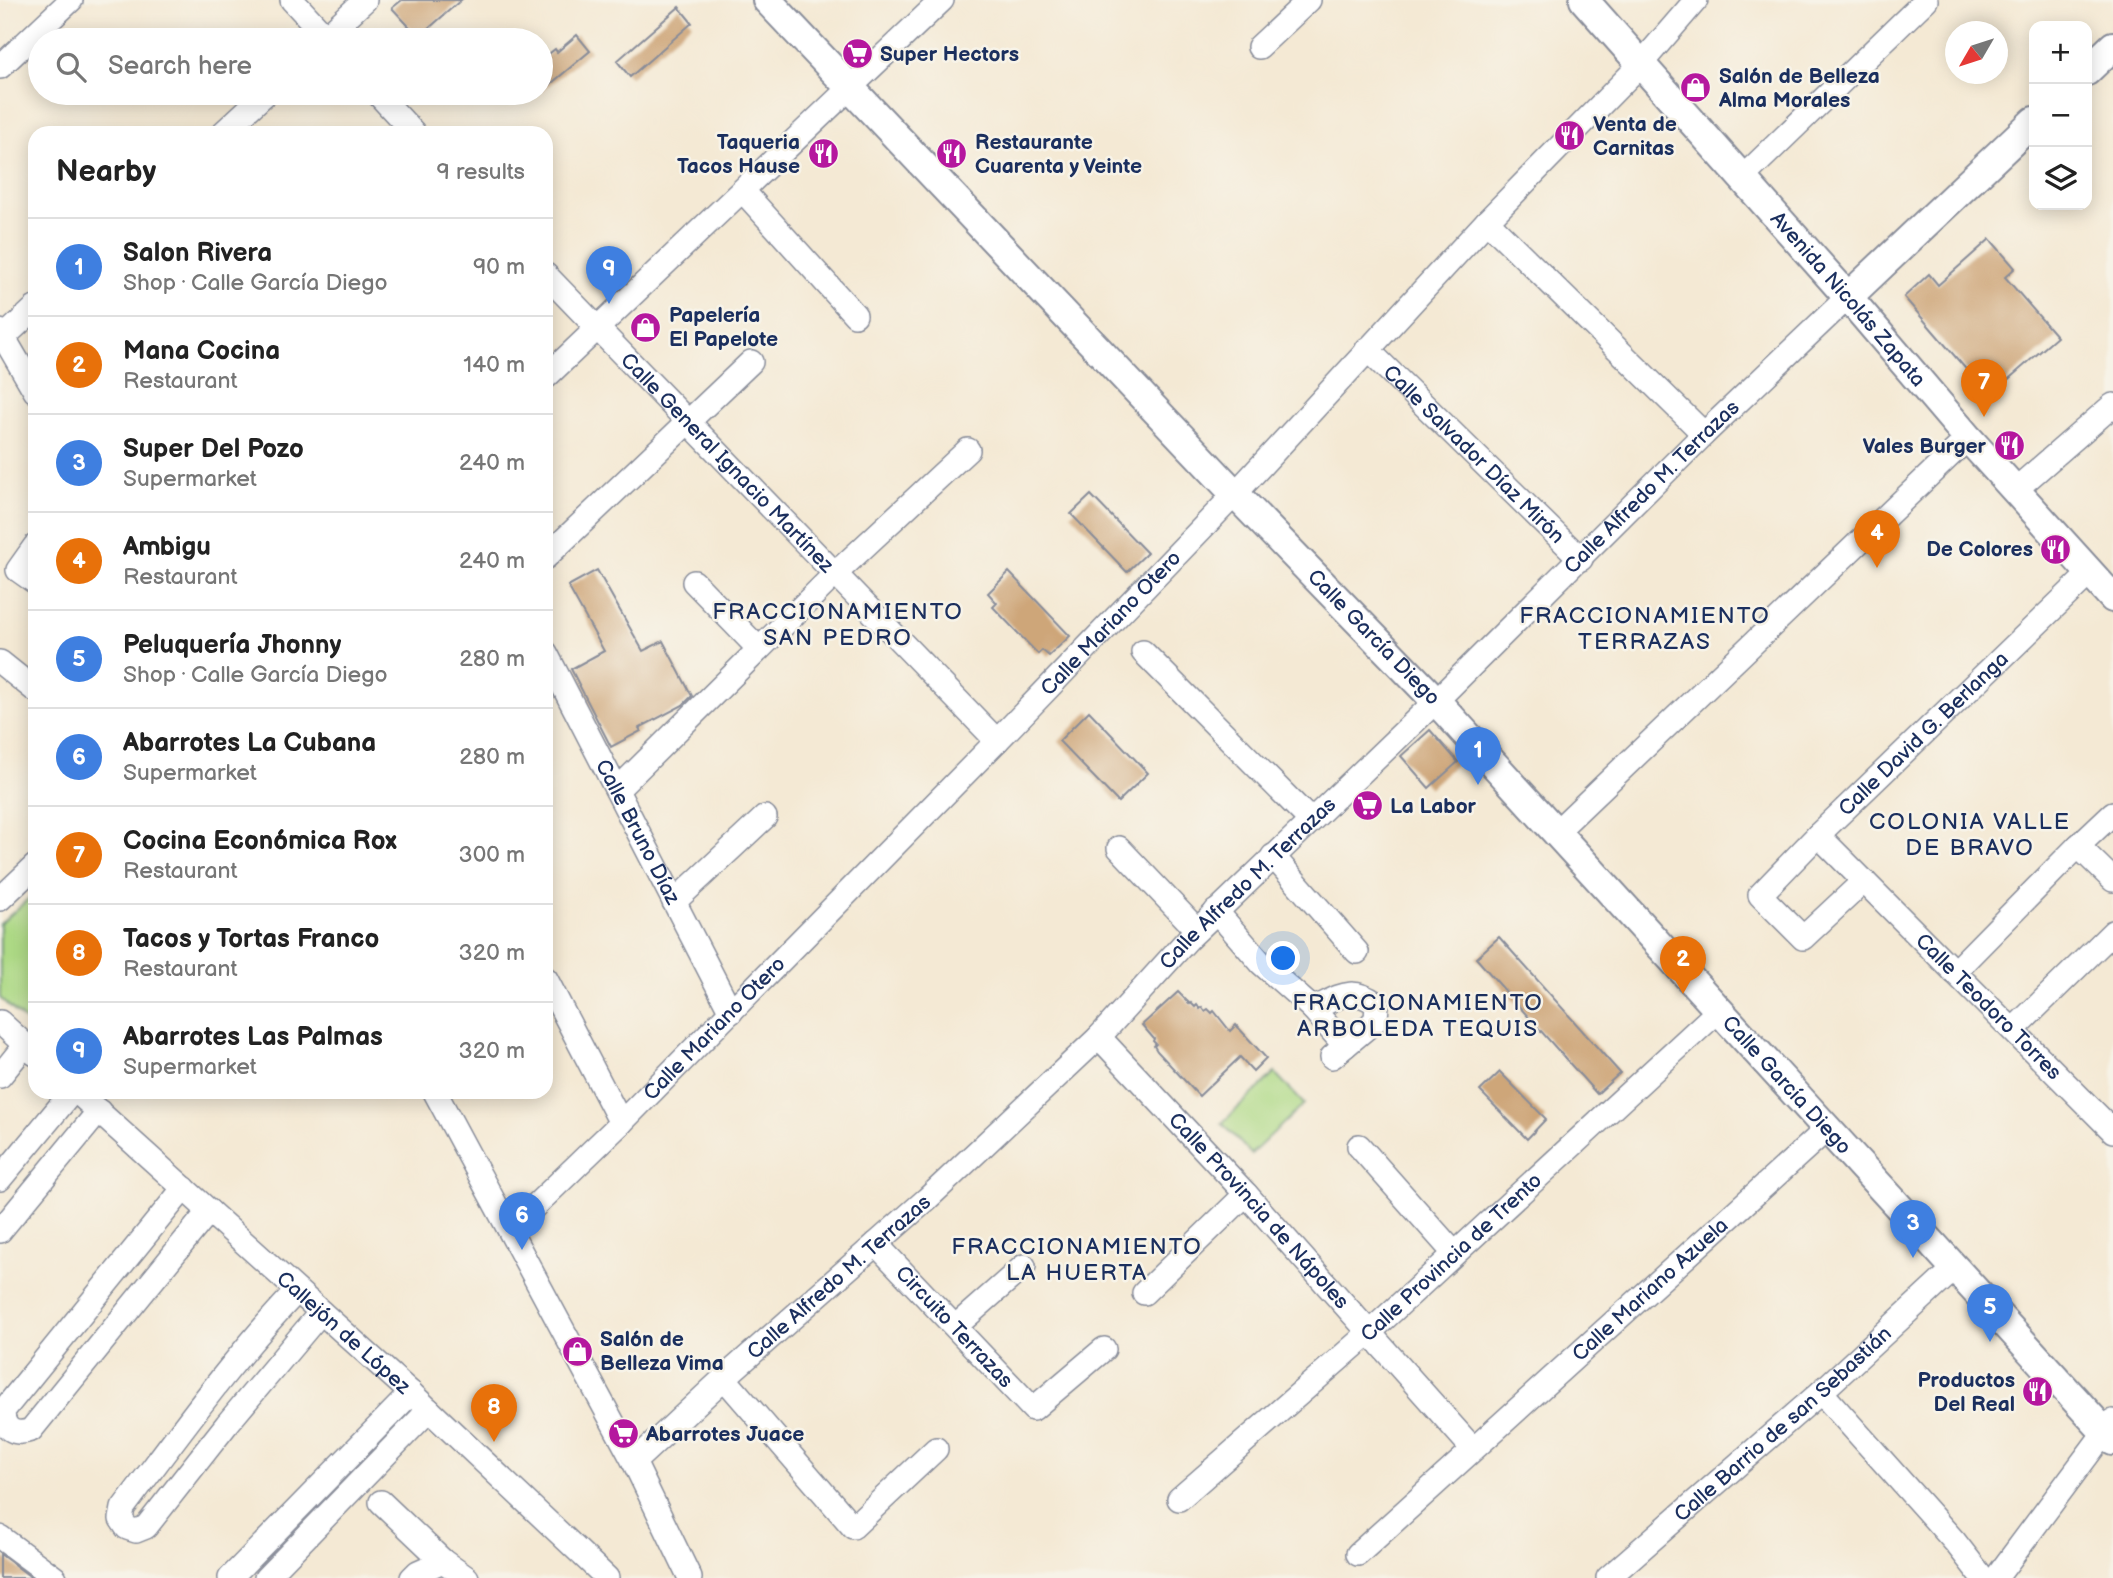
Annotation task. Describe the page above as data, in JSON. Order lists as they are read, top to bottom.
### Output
{
  "streets": {
    "street": [
      "Avenida Nicolás Zapata",
      "Calle Salvador Díaz Mirón",
      "Calle General Ignacio Martínez",
      "Calle Alfredo M. Terrazas",
      "Calle Mariano Otero",
      "Calle García Diego",
      "Calle David G. Berlanga",
      "Calle Bruno Díaz",
      "Calle Teodoro Torres",
      "Calle Provincia de Nápoles",
      "Calle Provincia de Trento",
      "Calle Mariano Azuela",
      "Circuito Terrazas",
      "Callejón de López",
      "Calle Barrio de san Sebastián"
    ]
  },
  "crossings": [
    ["Avenida Nicolás Zapata", "Calle Alfredo M. Terrazas"],
    ["Avenida Nicolás Zapata", "Calle Mariano Otero"],
    ["Avenida Nicolás Zapata", "Calle David G. Berlanga"],
    ["Calle Salvador Díaz Mirón", "Calle Alfredo M. Terrazas"],
    ["Calle Salvador Díaz Mirón", "Calle Mariano Otero"],
    ["Calle General Ignacio Martínez", "Calle Mariano Otero"],
    ["Calle Alfredo M. Terrazas", "Calle García Diego"],
    ["Calle Alfredo M. Terrazas", "Calle Provincia de Nápoles"],
    ["Calle Alfredo M. Terrazas", "Circuito Terrazas"],
    ["Calle Mariano Otero", "Calle García Diego"],
    ["Calle Mariano Otero", "Calle Bruno Díaz"],
    ["Calle García Diego", "Calle Provincia de Trento"],
    ["Calle García Diego", "Calle Mariano Azuela"],
    ["Calle García Diego", "Calle Barrio de san Sebastián"],
    ["Calle David G. Berlanga", "Calle Teodoro Torres"],
    ["Calle Provincia de Nápoles", "Calle Provincia de Trento"],
    ["Calle Provincia de Nápoles", "Calle Mariano Azuela"]
  ],
  "districts": [
    "FRACCIONAMIENTO SAN PEDRO",
    "FRACCIONAMIENTO TERRAZAS",
    "COLONIA VALLE DE BRAVO",
    "FRACCIONAMIENTO ARBOLEDA TEQUIS",
    "FRACCIONAMIENTO LA HUERTA"
  ],
  "places": {
    "supermarket": ["Super Hectors", "La Labor", "Abarrotes Juace"],
    "shop": ["Salón de Belleza Alma Morales", "Papelería El Papelote", "Salón de Belleza Vima"],
    "restaurant": [
      "Venta de Carnitas",
      "Taqueria Tacos Hause",
      "Restaurante Cuarenta y Veinte",
      "Vales Burger",
      "De Colores",
      "Productos Del Real"
    ]
  },
  "north": "bottom left",
  "page": {
    "map_buttons": ["+", "−"],
    "search": "Search here",
    "heading": ["Nearby", "9 results"],
    "list": [
      {
        "mark": "1",
        "name": "Salon Rivera",
        "note": "Shop · Calle García Diego",
        "value": "90 m"
      },
      {
        "mark": "2",
        "name": "Mana Cocina",
        "note": "Restaurant",
        "value": "140 m"
      },
      {
        "mark": "3",
        "name": "Super Del Pozo",
        "note": "Supermarket",
        "value": "240 m"
      },
      {
        "mark": "4",
        "name": "Ambigu",
        "note": "Restaurant",
        "value": "240 m"
      },
      {
        "mark": "5",
        "name": "Peluquería Jhonny",
        "note": "Shop · Calle García Diego",
        "value": "280 m"
      },
      {
        "mark": "6",
        "name": "Abarrotes La Cubana",
        "note": "Supermarket",
        "value": "280 m"
      },
      {
        "mark": "7",
        "name": "Cocina Económica Rox",
        "note": "Restaurant",
        "value": "300 m"
      },
      {
        "mark": "8",
        "name": "Tacos y Tortas Franco",
        "note": "Restaurant",
        "value": "320 m"
      },
      {
        "mark": "9",
        "name": "Abarrotes Las Palmas",
        "note": "Supermarket",
        "value": "320 m"
      }
    ],
    "pins": [
      "9",
      "7",
      "4",
      "1",
      "2",
      "6",
      "3",
      "5",
      "8"
    ]
  }
}
